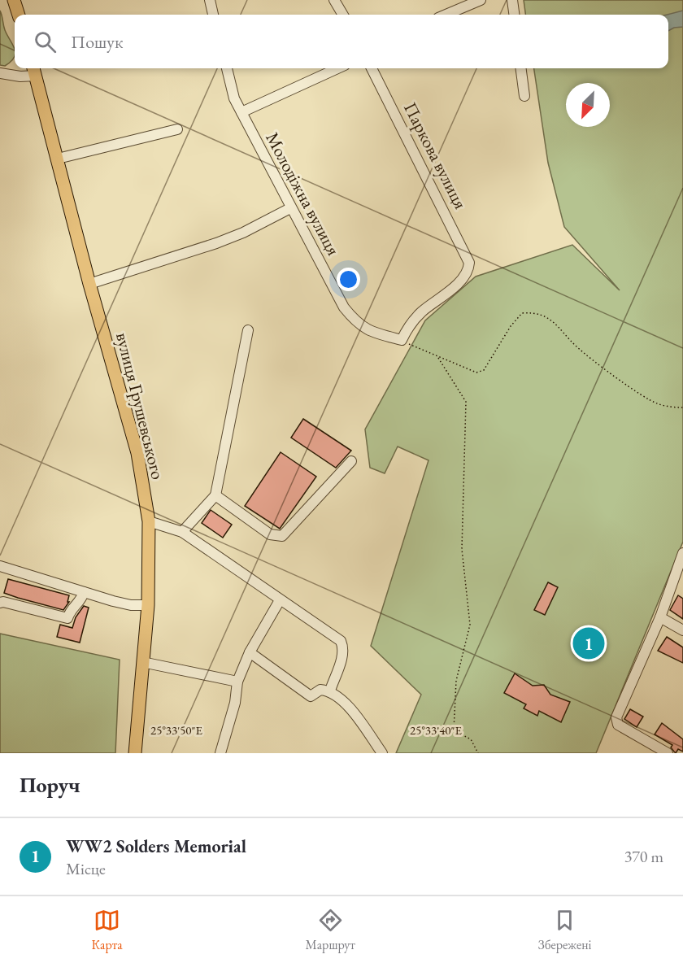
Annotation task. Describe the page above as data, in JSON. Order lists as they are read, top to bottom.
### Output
{
  "streets": {
    "main road": ["вулиця Грушевського"],
    "street": ["Паркова вулиця", "Молодіжна вулиця"]
  },
  "crossings": [
    ["Паркова вулиця", "Молодіжна вулиця"]
  ],
  "north": "bottom left",
  "page": {
    "search": "Пошук",
    "pins": "1",
    "heading": "Поруч",
    "list": [
      {
        "mark": "1",
        "name": "WW2 Solders Memorial",
        "note": "Місце",
        "value": "370 m"
      }
    ],
    "nav": ["Карта", "Маршрут", "Збережені"]
  },
  "coordinates": ["25°33'50\"E", "25°33'40\"E"]
}
